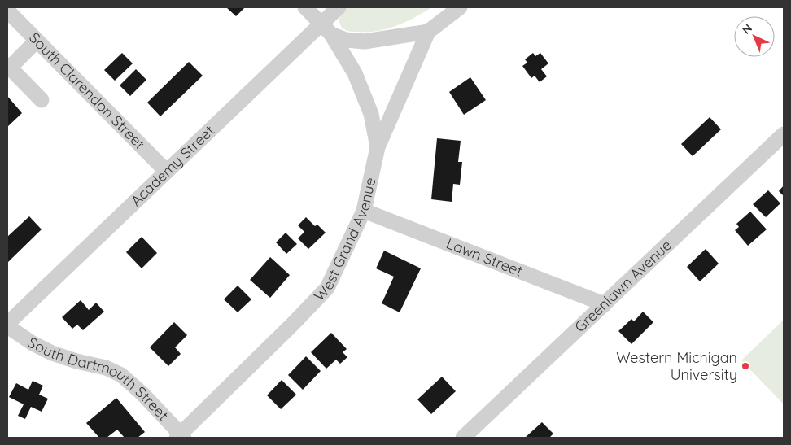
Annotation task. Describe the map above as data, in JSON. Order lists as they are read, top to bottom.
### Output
{
  "streets": {
    "street": [
      "South Clarendon Street",
      "Academy Street",
      "West Grand Avenue",
      "Lawn Street",
      "Greenlawn Avenue",
      "South Dartmouth Street"
    ]
  },
  "crossings": [
    ["South Clarendon Street", "Academy Street"],
    ["Academy Street", "South Dartmouth Street"],
    ["West Grand Avenue", "Lawn Street"],
    ["West Grand Avenue", "South Dartmouth Street"],
    ["Lawn Street", "Greenlawn Avenue"]
  ],
  "places": ["Western Michigan University"],
  "north": "top left"
}
